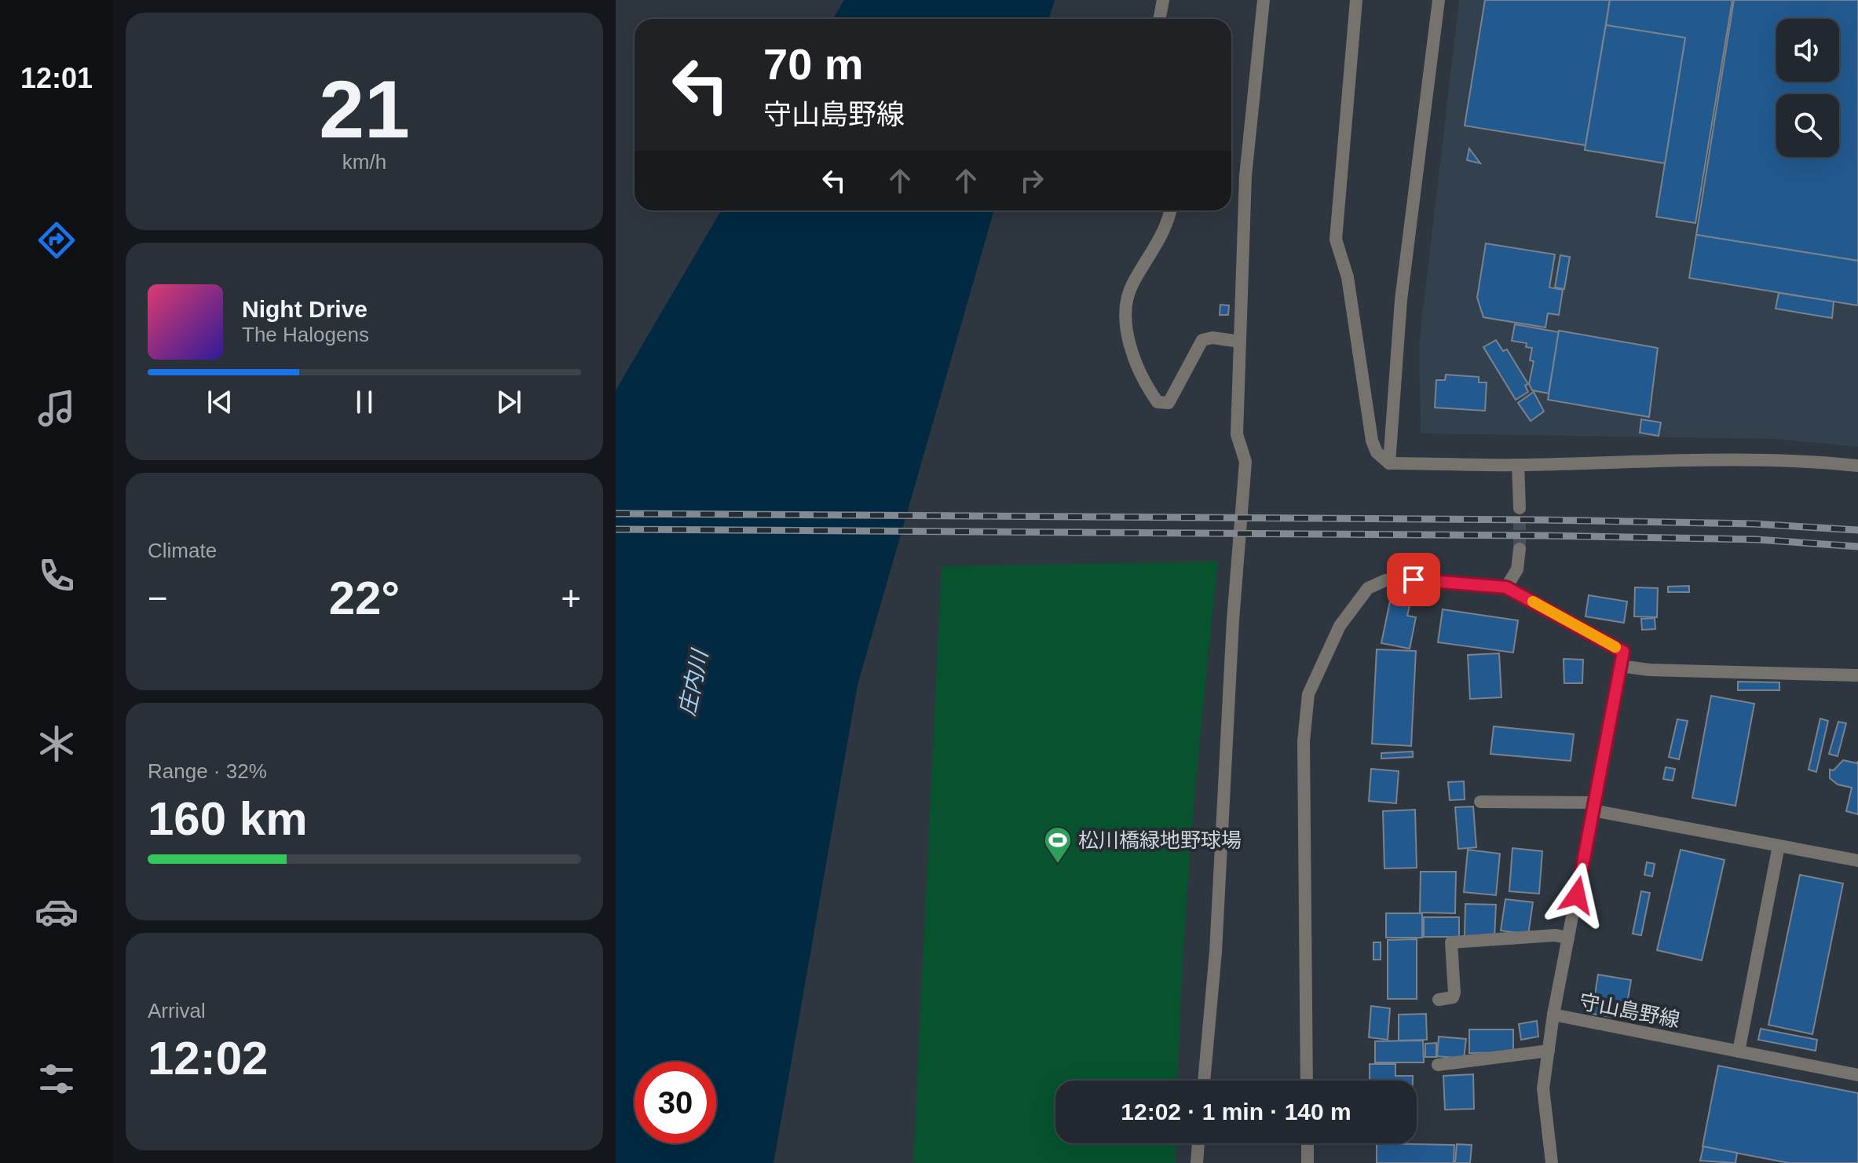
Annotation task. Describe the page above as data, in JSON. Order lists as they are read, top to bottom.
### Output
{
  "streets": {
    "street": ["守山島野線"]
  },
  "water": ["庄内川"],
  "places": {
    "sports": ["松川橋緑地野球場"]
  },
  "page": {
    "tabs": "12:01",
    "tile": [
      ["21", "km/h"],
      "Climate",
      ["Range · 32%", "160 km"],
      ["Arrival", "12:02"]
    ],
    "turn": ["70 m", "守山島野線"],
    "song": ["Night Drive", "The Halogens"],
    "heat": ["−", "22°", "+"],
    "limit": "30",
    "trip": "12:02 · 1 min · 140 m"
  }
}
